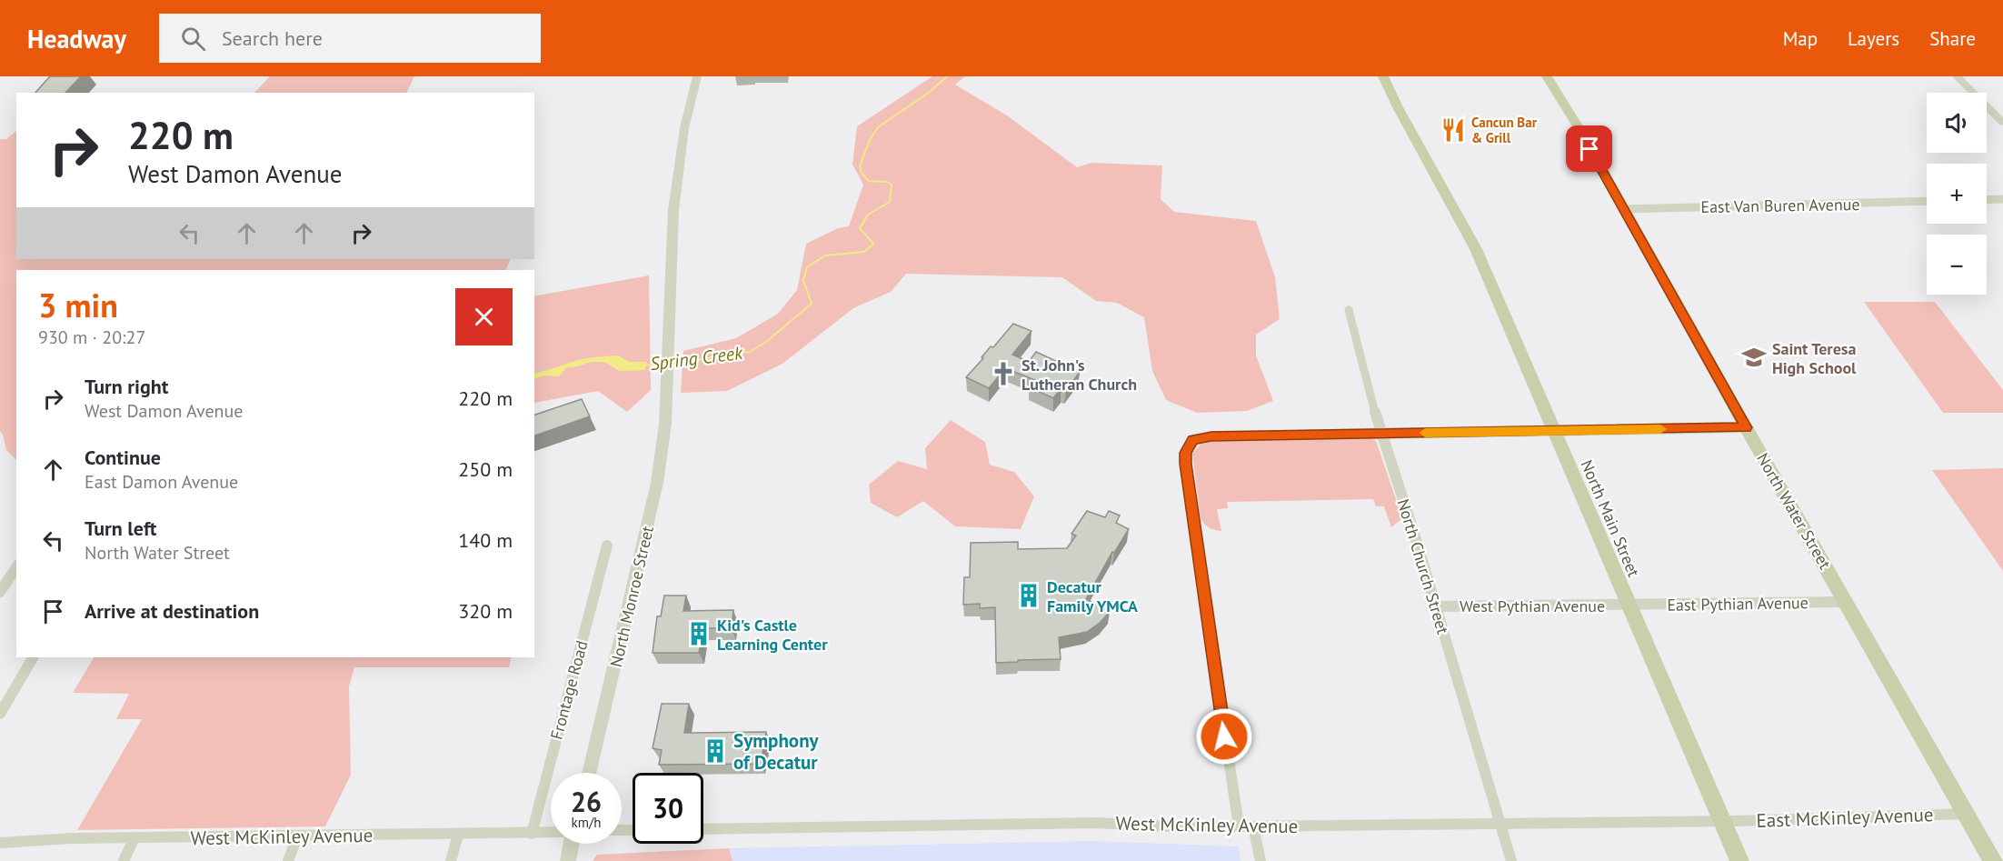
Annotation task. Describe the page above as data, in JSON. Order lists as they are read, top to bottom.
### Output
{
  "streets": {
    "main road": ["North Water Street", "North Main Street"],
    "street": [
      "East Van Buren Avenue",
      "North Church Street",
      "North Monroe Street",
      "East Pythian Avenue",
      "West Pythian Avenue",
      "Frontage Road",
      "East McKinley Avenue",
      "West McKinley Avenue"
    ]
  },
  "crossings": [
    ["East Van Buren Avenue", "North Water Street"],
    ["North Water Street", "East Pythian Avenue"],
    ["North Water Street", "East McKinley Avenue"],
    ["North Main Street", "East Pythian Avenue"],
    ["North Main Street", "West Pythian Avenue"],
    ["North Main Street", "East McKinley Avenue"],
    ["North Main Street", "West McKinley Avenue"],
    ["North Church Street", "West Pythian Avenue"],
    ["North Church Street", "West McKinley Avenue"],
    ["East Pythian Avenue", "West Pythian Avenue"],
    ["Frontage Road", "West McKinley Avenue"],
    ["East McKinley Avenue", "West McKinley Avenue"]
  ],
  "water": ["Spring Creek"],
  "places": {
    "restaurant": ["Cancun Bar & Grill"],
    "school or university": ["Saint Teresa High School"],
    "church": ["St. John's Lutheran Church"],
    "building": ["Decatur Family YMCA", "Kid's Castle Learning Center", "Symphony of Decatur"]
  },
  "page": {
    "header": "Headway",
    "search": "Search here",
    "nav": ["Map", "Layers", "Share"],
    "map_buttons": ["+", "−"],
    "turn": ["220 m", "West Damon Avenue"],
    "heading": ["3 min", "930 m · 20:27"],
    "list": [
      {
        "name": "Turn right",
        "note": "West Damon Avenue",
        "value": "220 m"
      },
      {
        "name": "Continue",
        "note": "East Damon Avenue",
        "value": "250 m"
      },
      {
        "name": "Turn left",
        "note": "North Water Street",
        "value": "140 m"
      },
      {
        "name": "Arrive at destination",
        "value": "320 m"
      }
    ],
    "speed": "26 km/h",
    "limit": "30"
  }
}
